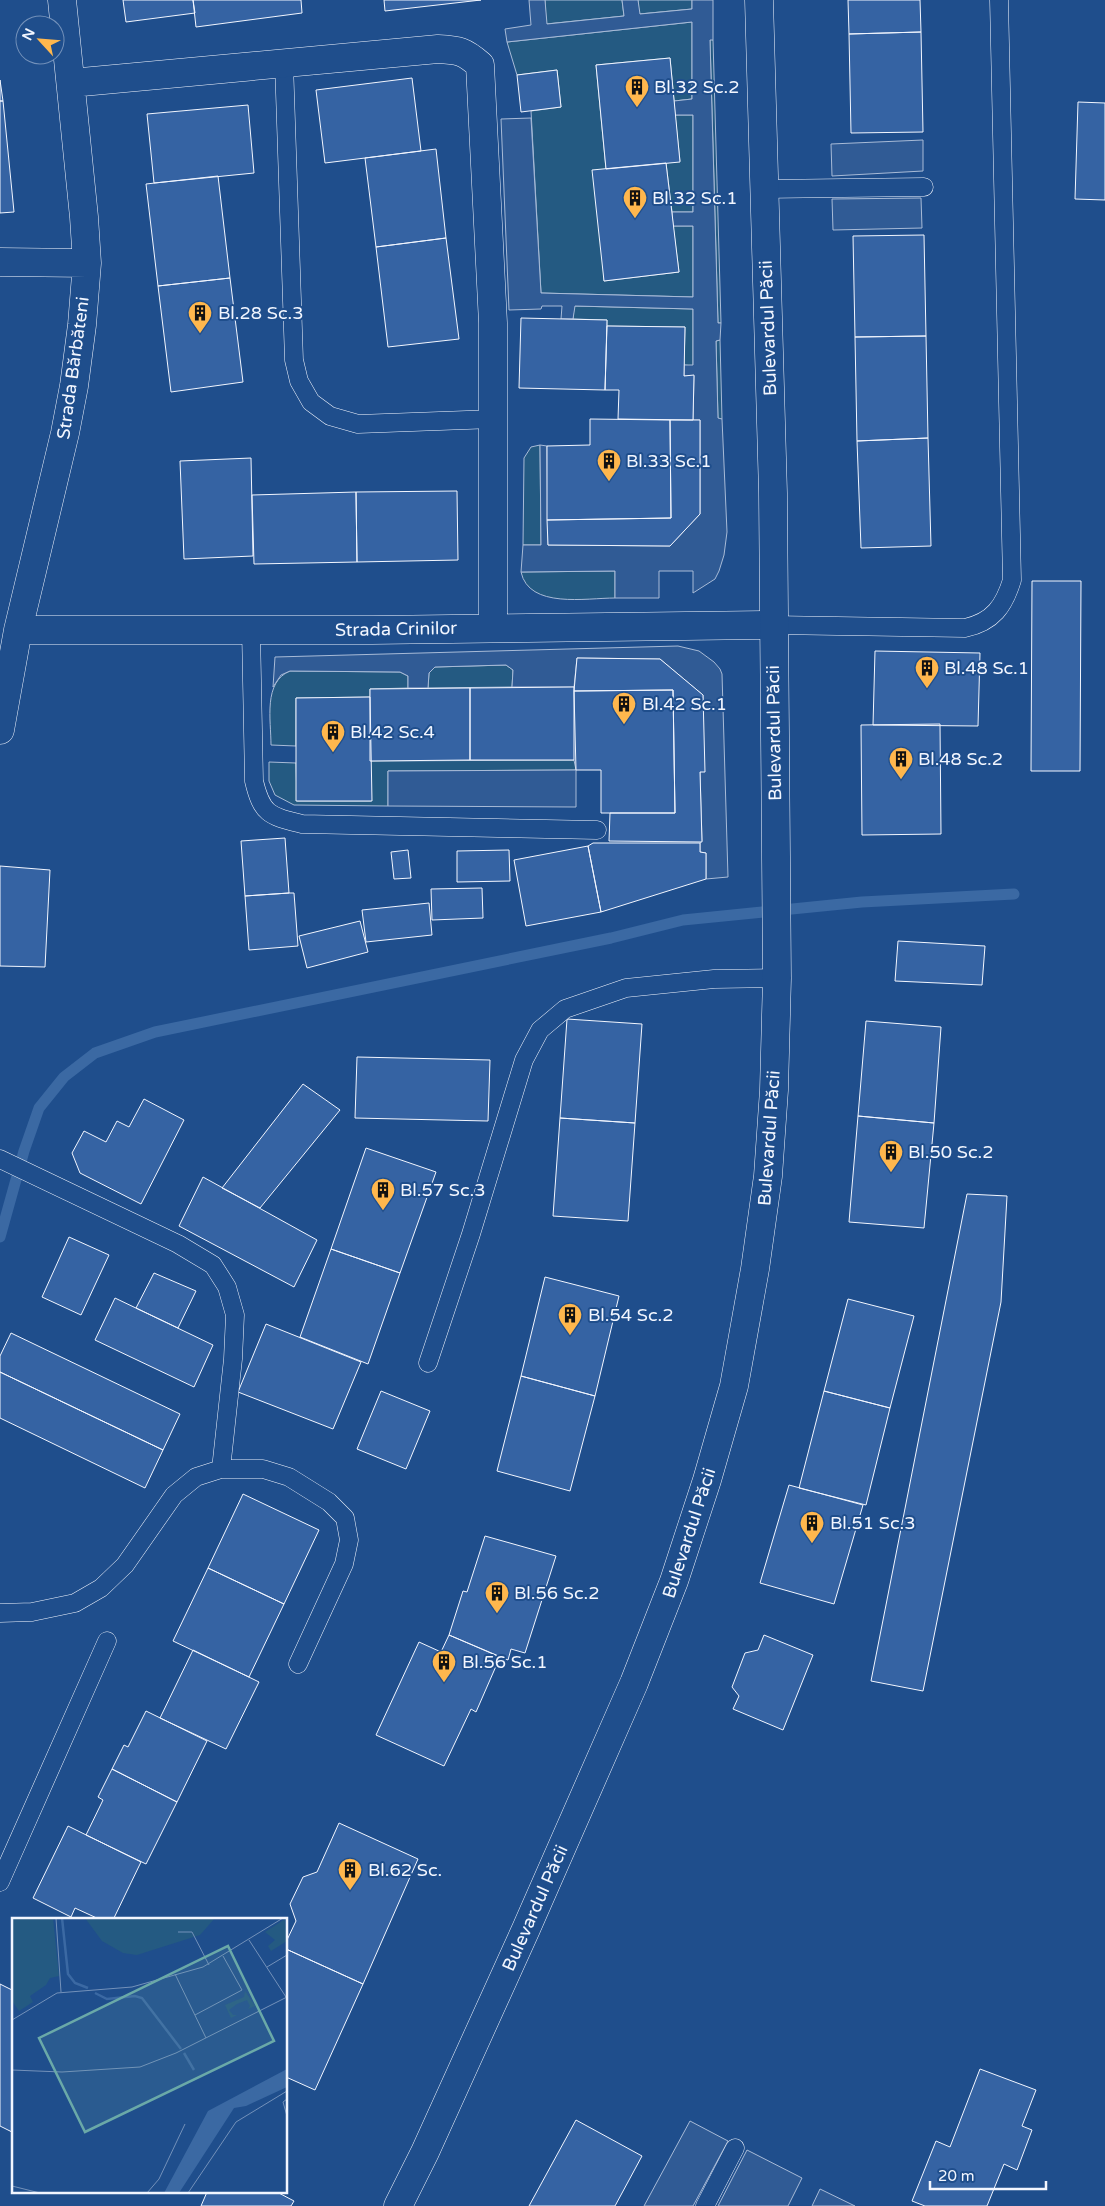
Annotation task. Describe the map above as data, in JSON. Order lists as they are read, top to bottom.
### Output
{
  "streets": {
    "street": ["Bulevardul Păcii", "Strada Bărbăteni", "Strada Crinilor"]
  },
  "crossings": [
    ["Bulevardul Păcii", "Strada Crinilor"],
    ["Strada Bărbăteni", "Strada Crinilor"]
  ],
  "places": {
    "building": [
      "Bl.32 Sc.2",
      "Bl.32 Sc.1",
      "Bl.28 Sc.3",
      "Bl.33 Sc.1",
      "Bl.48 Sc.1",
      "Bl.42 Sc.1",
      "Bl.42 Sc.4",
      "Bl.48 Sc.2",
      "Bl.50 Sc.2",
      "Bl.57 Sc.3",
      "Bl.54 Sc.2",
      "Bl.51 Sc.3",
      "Bl.56 Sc.2",
      "Bl.56 Sc.1",
      "Bl.62 Sc."
    ]
  },
  "scale_bar": "20 m",
  "north": "top left"
}
